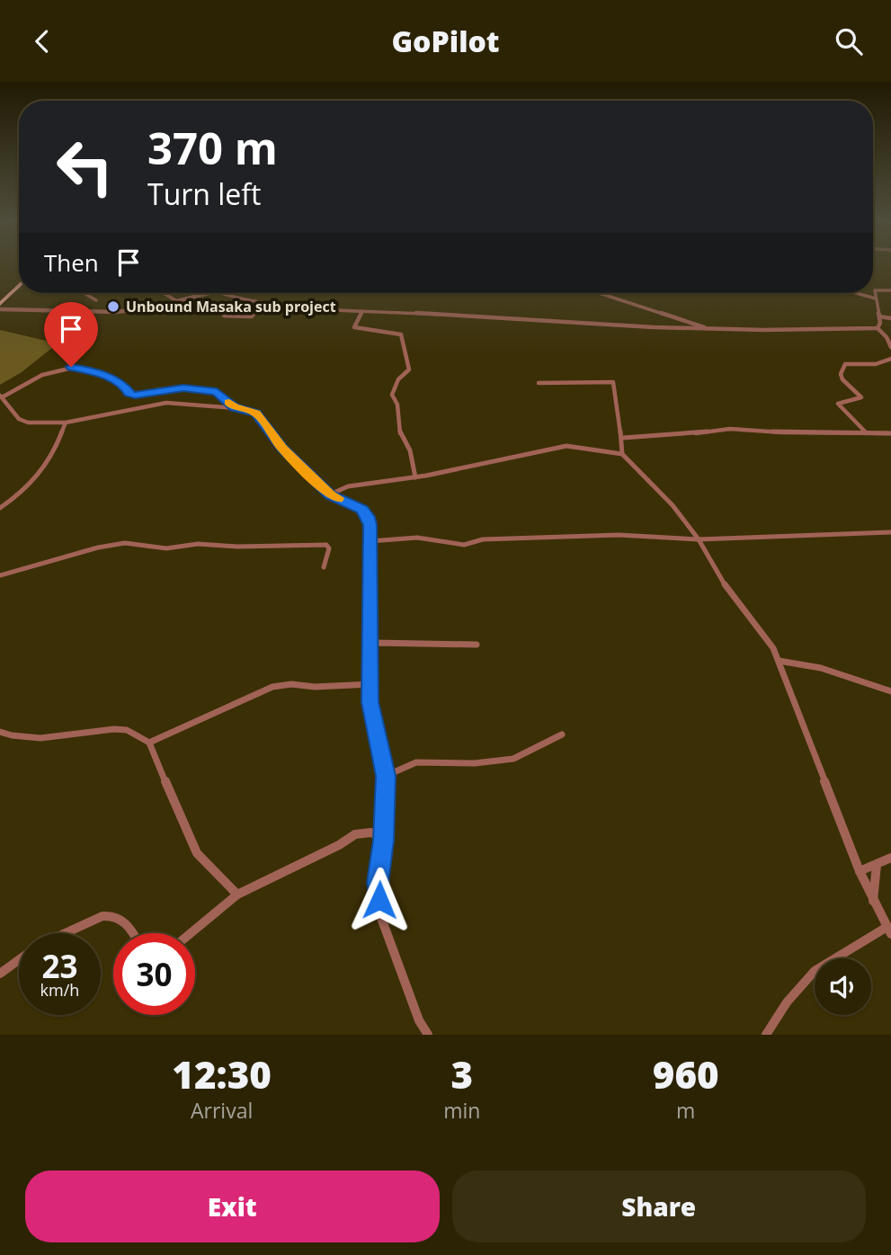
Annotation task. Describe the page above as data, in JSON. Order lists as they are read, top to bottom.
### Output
{
  "places": ["Unbound Masaka sub project"],
  "page": {
    "header": "GoPilot",
    "turn": ["370 m", "Turn left"],
    "then": "Then",
    "speed": "23 km/h",
    "limit": "30",
    "eta": [
      "12:30",
      "Arrival",
      "3",
      "min",
      "960",
      "m"
    ],
    "buttons": ["Exit", "Share"]
  }
}
